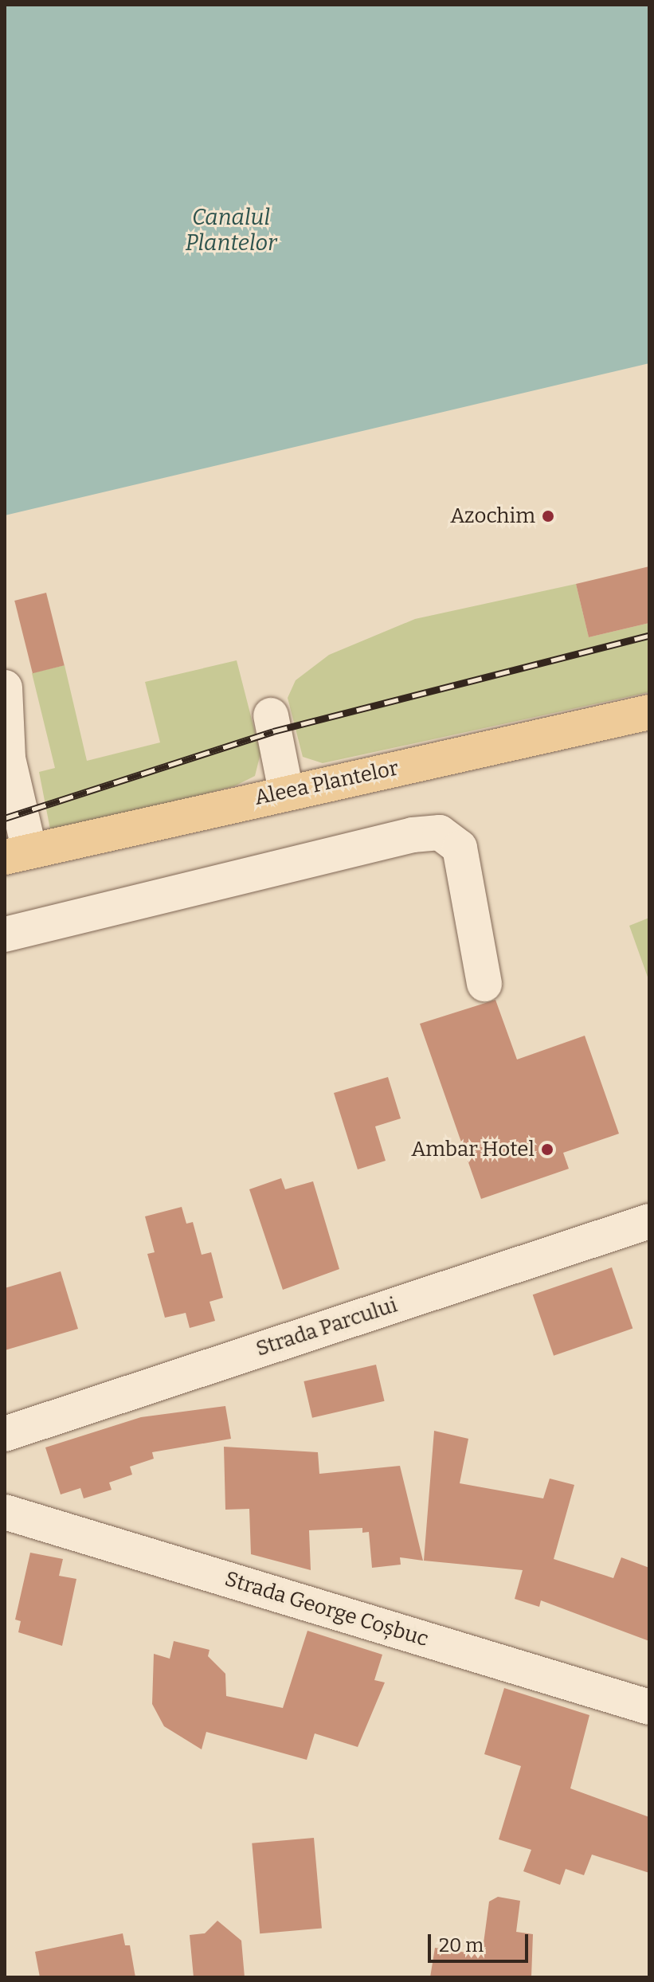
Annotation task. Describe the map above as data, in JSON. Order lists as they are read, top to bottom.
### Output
{
  "streets": {
    "main road": ["Aleea Plantelor"],
    "street": ["Strada Parcului", "Strada George Coșbuc"]
  },
  "water": ["Canalul Plantelor"],
  "places": ["Azochim", "Ambar Hotel"],
  "scale_bar": "20 m"
}
